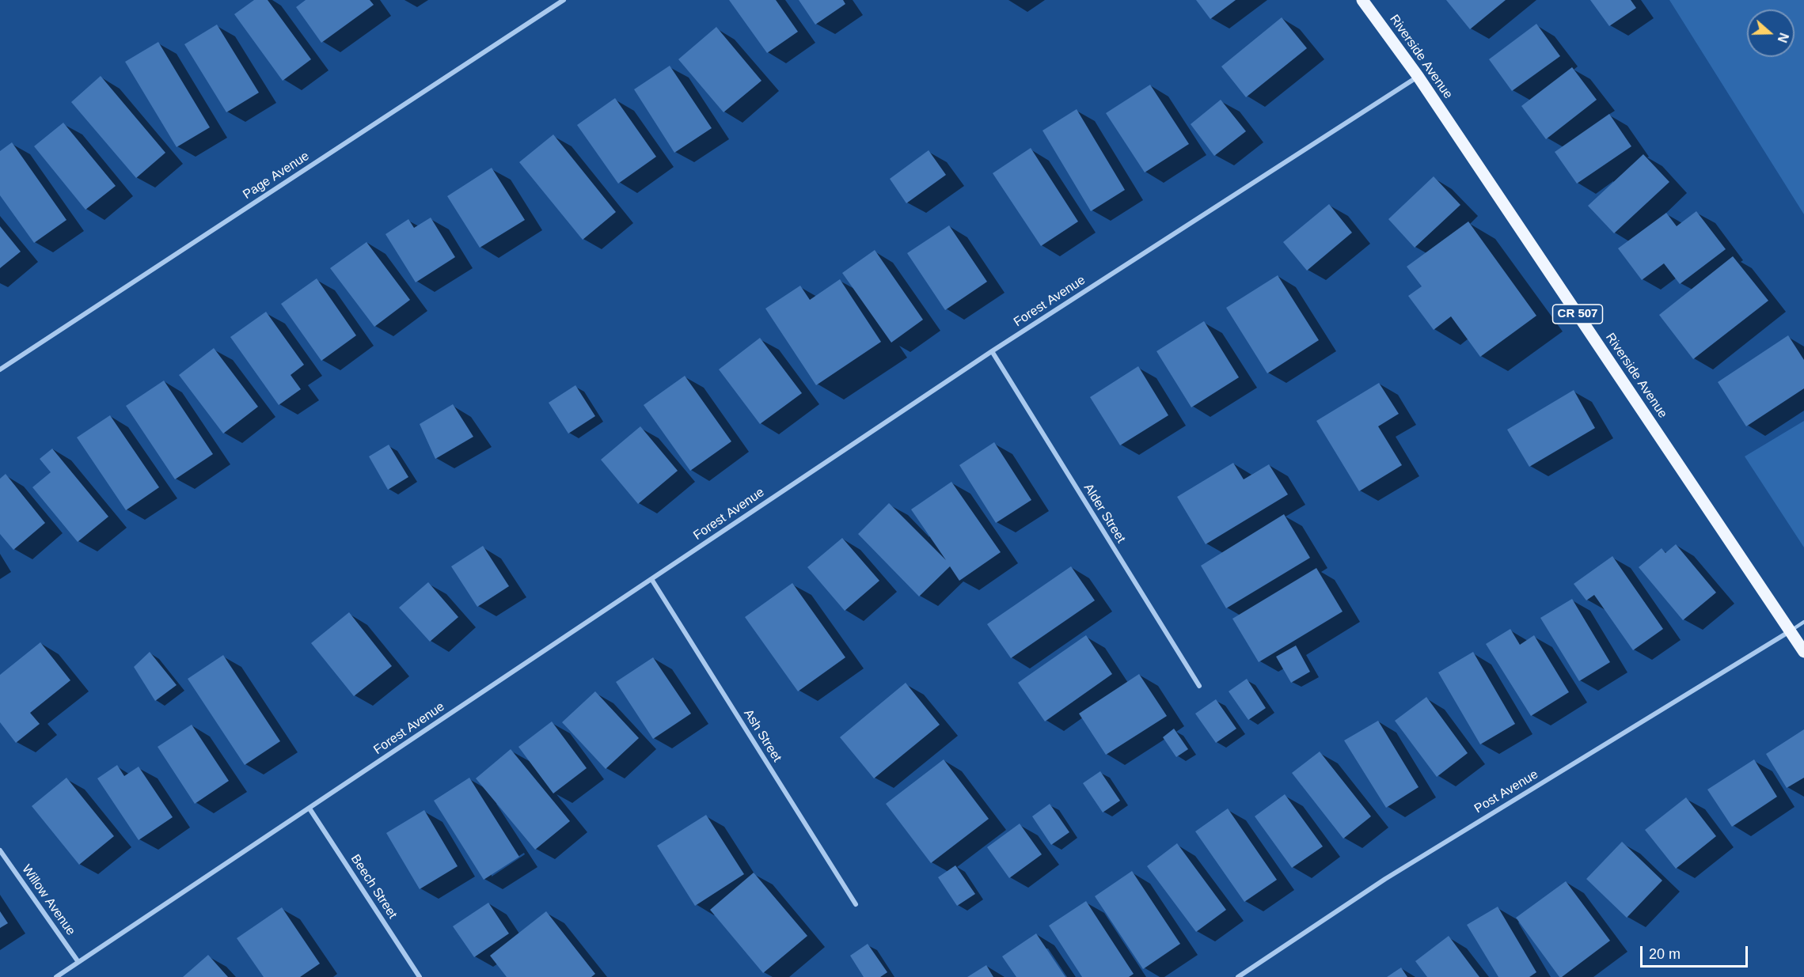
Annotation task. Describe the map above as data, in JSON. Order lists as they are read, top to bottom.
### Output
{
  "streets": {
    "main road": ["Riverside Avenue", "CR 507"],
    "street": [
      "Page Avenue",
      "Forest Avenue",
      "Alder Street",
      "Ash Street",
      "Post Avenue",
      "Beech Street",
      "Willow Avenue"
    ]
  },
  "crossings": [
    ["Riverside Avenue", "Forest Avenue"],
    ["Riverside Avenue", "Post Avenue"],
    ["Forest Avenue", "Alder Street"],
    ["Forest Avenue", "Ash Street"],
    ["Forest Avenue", "Beech Street"],
    ["Forest Avenue", "Willow Avenue"]
  ],
  "scale_bar": "20 m",
  "north": "right"
}
